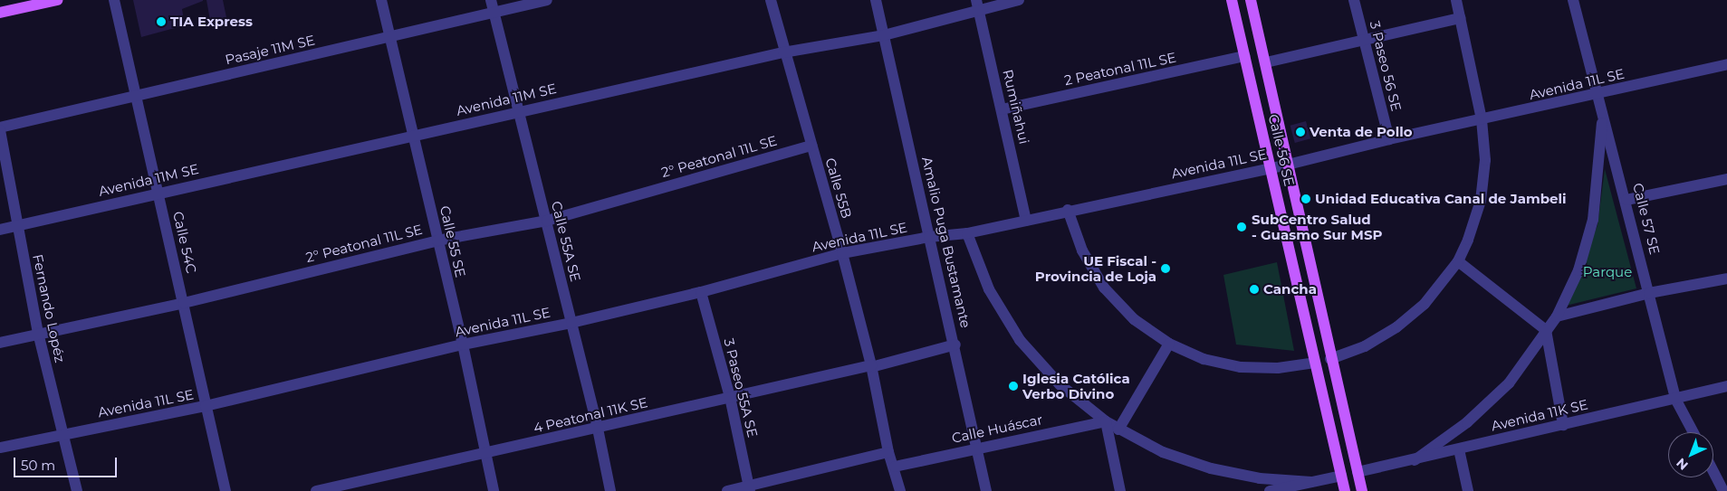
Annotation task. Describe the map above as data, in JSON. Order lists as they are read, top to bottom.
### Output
{
  "streets": {
    "main road": ["Calle 56 SE"],
    "street": [
      "Pasaje 11M SE",
      "3 Paseo 56 SE",
      "2 Peatonal 11L SE",
      "Avenida 11L SE",
      "Avenida 11M SE",
      "Rumiñahui",
      "2° Peatonal 11L SE",
      "Calle 55B",
      "Calle 57 SE",
      "Calle 55 SE",
      "Calle 55A SE",
      "Calle 54C",
      "Amalio Puga Bustamante",
      "Fernando Lopéz",
      "3 Paseo 55A SE",
      "4 Peatonal 11K SE",
      "Avenida 11K SE",
      "Calle Huáscar"
    ]
  },
  "crossings": [
    ["Pasaje 11M SE", "Calle 55 SE"],
    ["Pasaje 11M SE", "Calle 55A SE"],
    ["Pasaje 11M SE", "Calle 54C"],
    ["Pasaje 11M SE", "Fernando Lopéz"],
    ["3 Paseo 56 SE", "Avenida 11L SE"],
    ["2 Peatonal 11L SE", "Rumiñahui"],
    ["2 Peatonal 11L SE", "Calle 56 SE"],
    ["Avenida 11L SE", "Rumiñahui"],
    ["Avenida 11L SE", "Calle 56 SE"],
    ["Avenida 11L SE", "Calle 55B"],
    ["Avenida 11L SE", "Calle 57 SE"],
    ["Avenida 11L SE", "Calle 55 SE"],
    ["Avenida 11L SE", "Calle 55A SE"],
    ["Avenida 11L SE", "Calle 54C"],
    ["Avenida 11L SE", "Amalio Puga Bustamante"],
    ["Avenida 11L SE", "Fernando Lopéz"],
    ["Avenida 11L SE", "3 Paseo 55A SE"],
    ["Avenida 11M SE", "Rumiñahui"],
    ["Avenida 11M SE", "Calle 55B"],
    ["Avenida 11M SE", "Calle 55 SE"],
    ["Avenida 11M SE", "Calle 55A SE"],
    ["Avenida 11M SE", "Calle 54C"],
    ["Avenida 11M SE", "Amalio Puga Bustamante"],
    ["Avenida 11M SE", "Fernando Lopéz"],
    ["Calle 56 SE", "Avenida 11K SE"],
    ["2° Peatonal 11L SE", "Calle 55B"],
    ["2° Peatonal 11L SE", "Calle 55 SE"],
    ["2° Peatonal 11L SE", "Calle 55A SE"],
    ["2° Peatonal 11L SE", "Calle 54C"],
    ["2° Peatonal 11L SE", "Fernando Lopéz"],
    ["Calle 55B", "4 Peatonal 11K SE"],
    ["Calle 55B", "Calle Huáscar"],
    ["Calle 57 SE", "Avenida 11K SE"],
    ["Calle 55 SE", "4 Peatonal 11K SE"],
    ["Calle 55A SE", "4 Peatonal 11K SE"],
    ["Amalio Puga Bustamante", "4 Peatonal 11K SE"],
    ["Amalio Puga Bustamante", "Calle Huáscar"],
    ["3 Paseo 55A SE", "4 Peatonal 11K SE"]
  ],
  "parks": ["Parque"],
  "places": [
    "TIA Express",
    "Venta de Pollo",
    "Unidad Educativa Canal de Jambeli",
    "SubCentro Salud - Guasmo Sur MSP",
    "UE Fiscal - Provincia de Loja",
    "Cancha",
    "Iglesia Católica Verbo Divino"
  ],
  "scale_bar": "50 m",
  "north": "bottom left"
}
